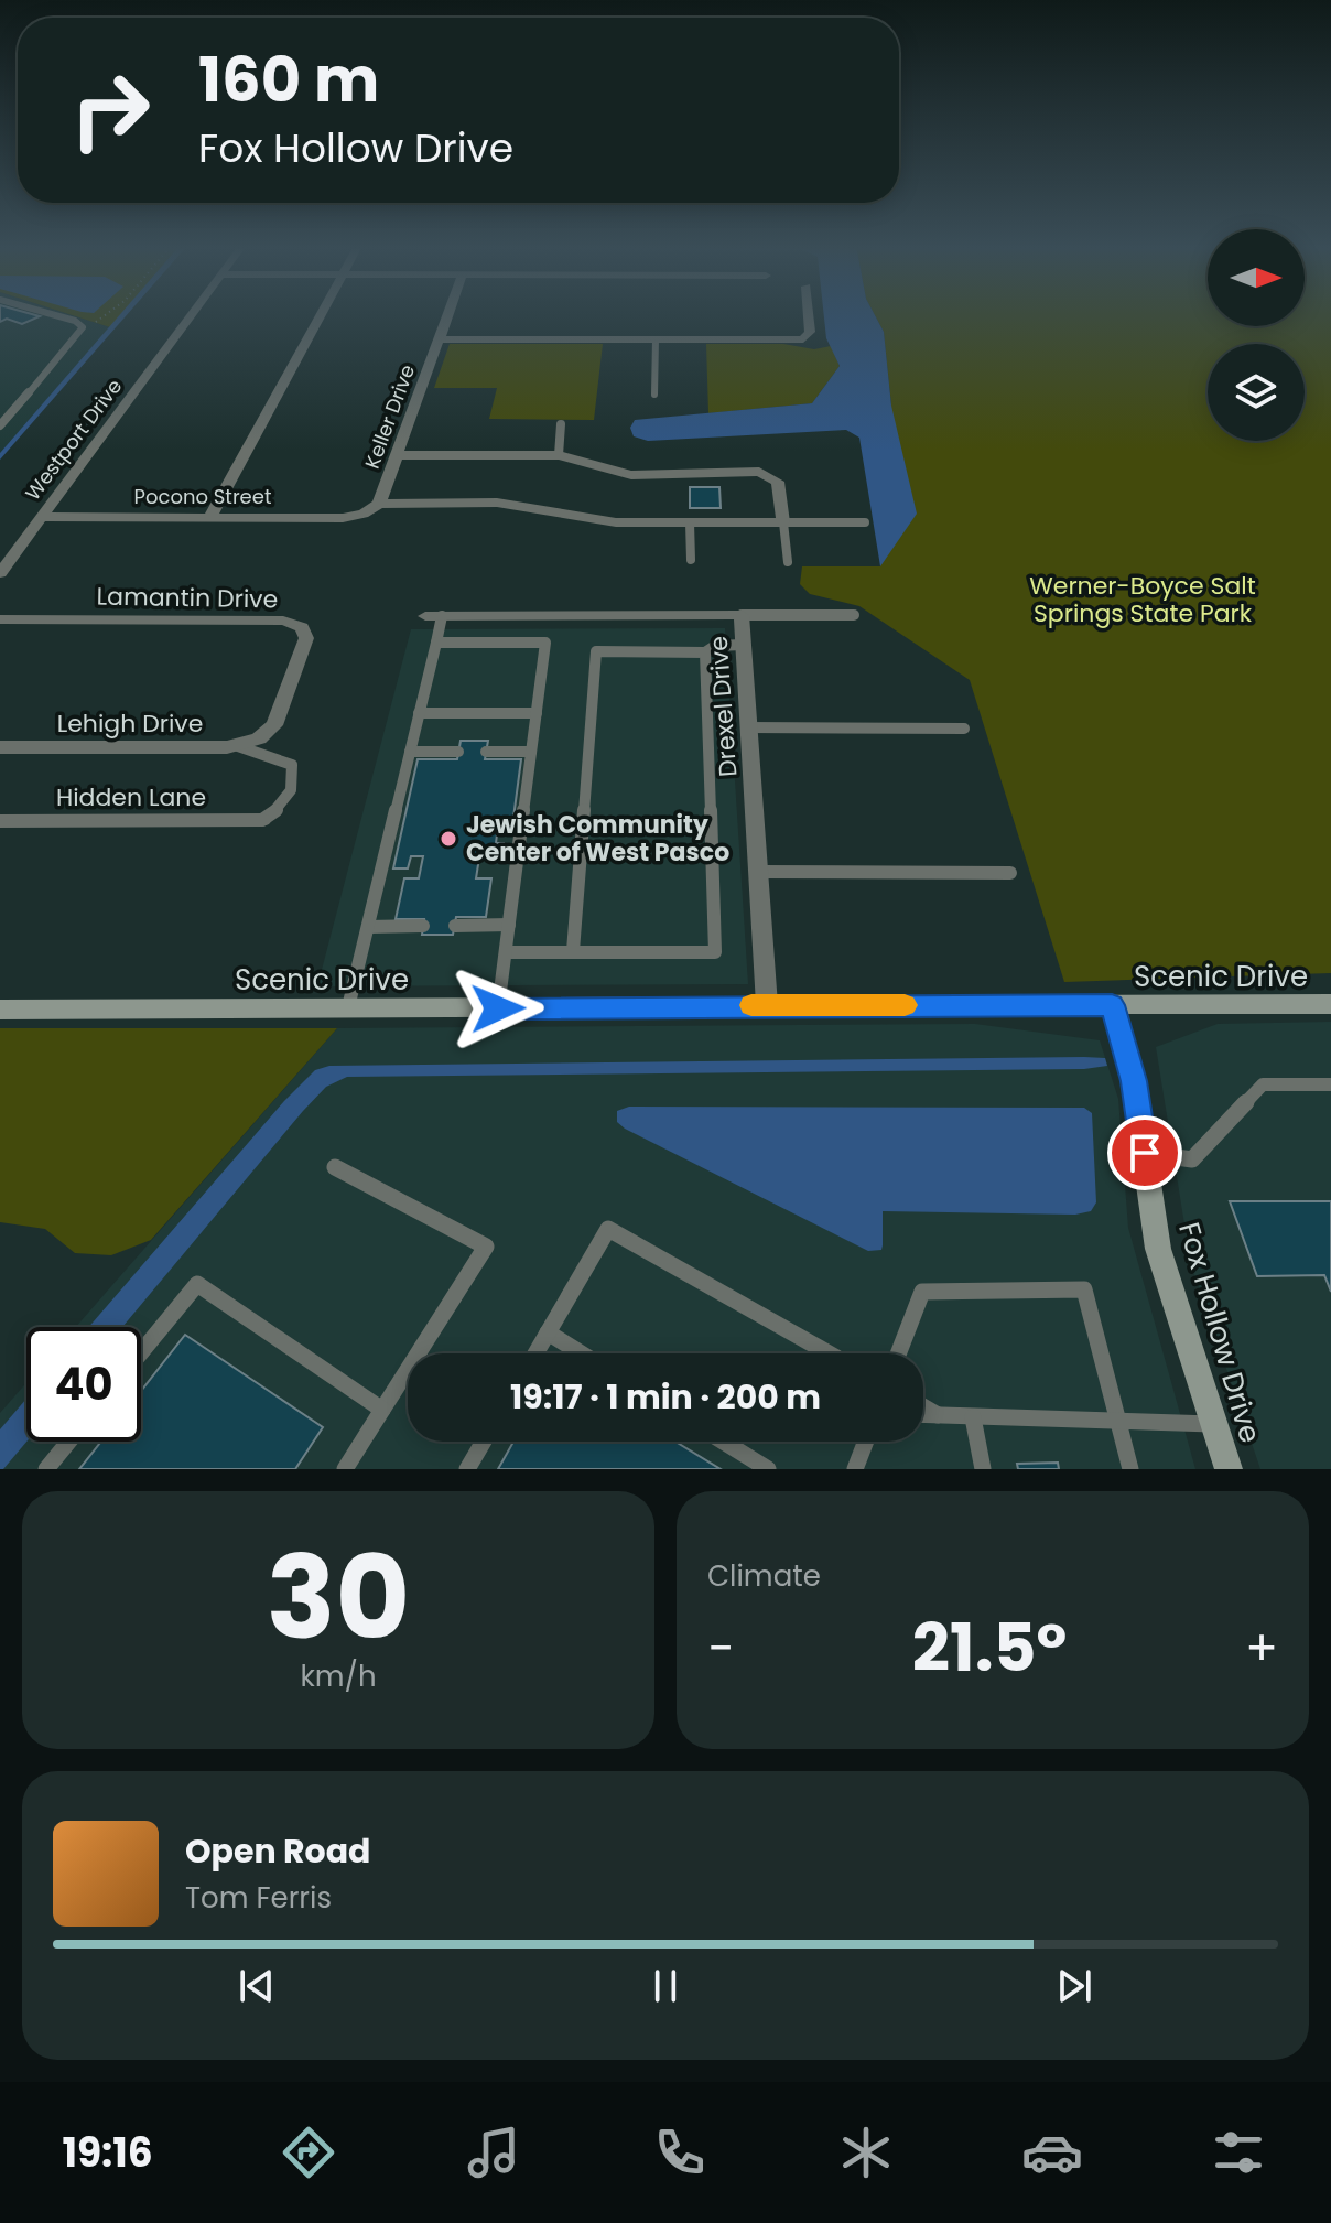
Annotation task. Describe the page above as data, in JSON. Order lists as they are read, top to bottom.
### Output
{
  "streets": {
    "street": [
      "Keller Drive",
      "Westport Drive",
      "Pocono Street",
      "Lamantin Drive",
      "Drexel Drive",
      "Lehigh Drive",
      "Hidden Lane",
      "Scenic Drive",
      "Fox Hollow Drive"
    ]
  },
  "crossings": [
    ["Keller Drive", "Pocono Street"],
    ["Westport Drive", "Pocono Street"],
    ["Lamantin Drive", "Lehigh Drive"],
    ["Drexel Drive", "Scenic Drive"],
    ["Scenic Drive", "Fox Hollow Drive"]
  ],
  "parks": ["Werner-Boyce Salt Springs State Park"],
  "places": ["Jewish Community Center of West Pasco"],
  "north": "right",
  "page": {
    "turn": ["160 m", "Fox Hollow Drive"],
    "limit": "40",
    "trip": "19:17 · 1 min · 200 m",
    "tile": [
      ["30", "km/h"],
      "Climate"
    ],
    "heat": ["−", "21.5°", "+"],
    "song": ["Open Road", "Tom Ferris"],
    "tabs": "19:16"
  }
}
